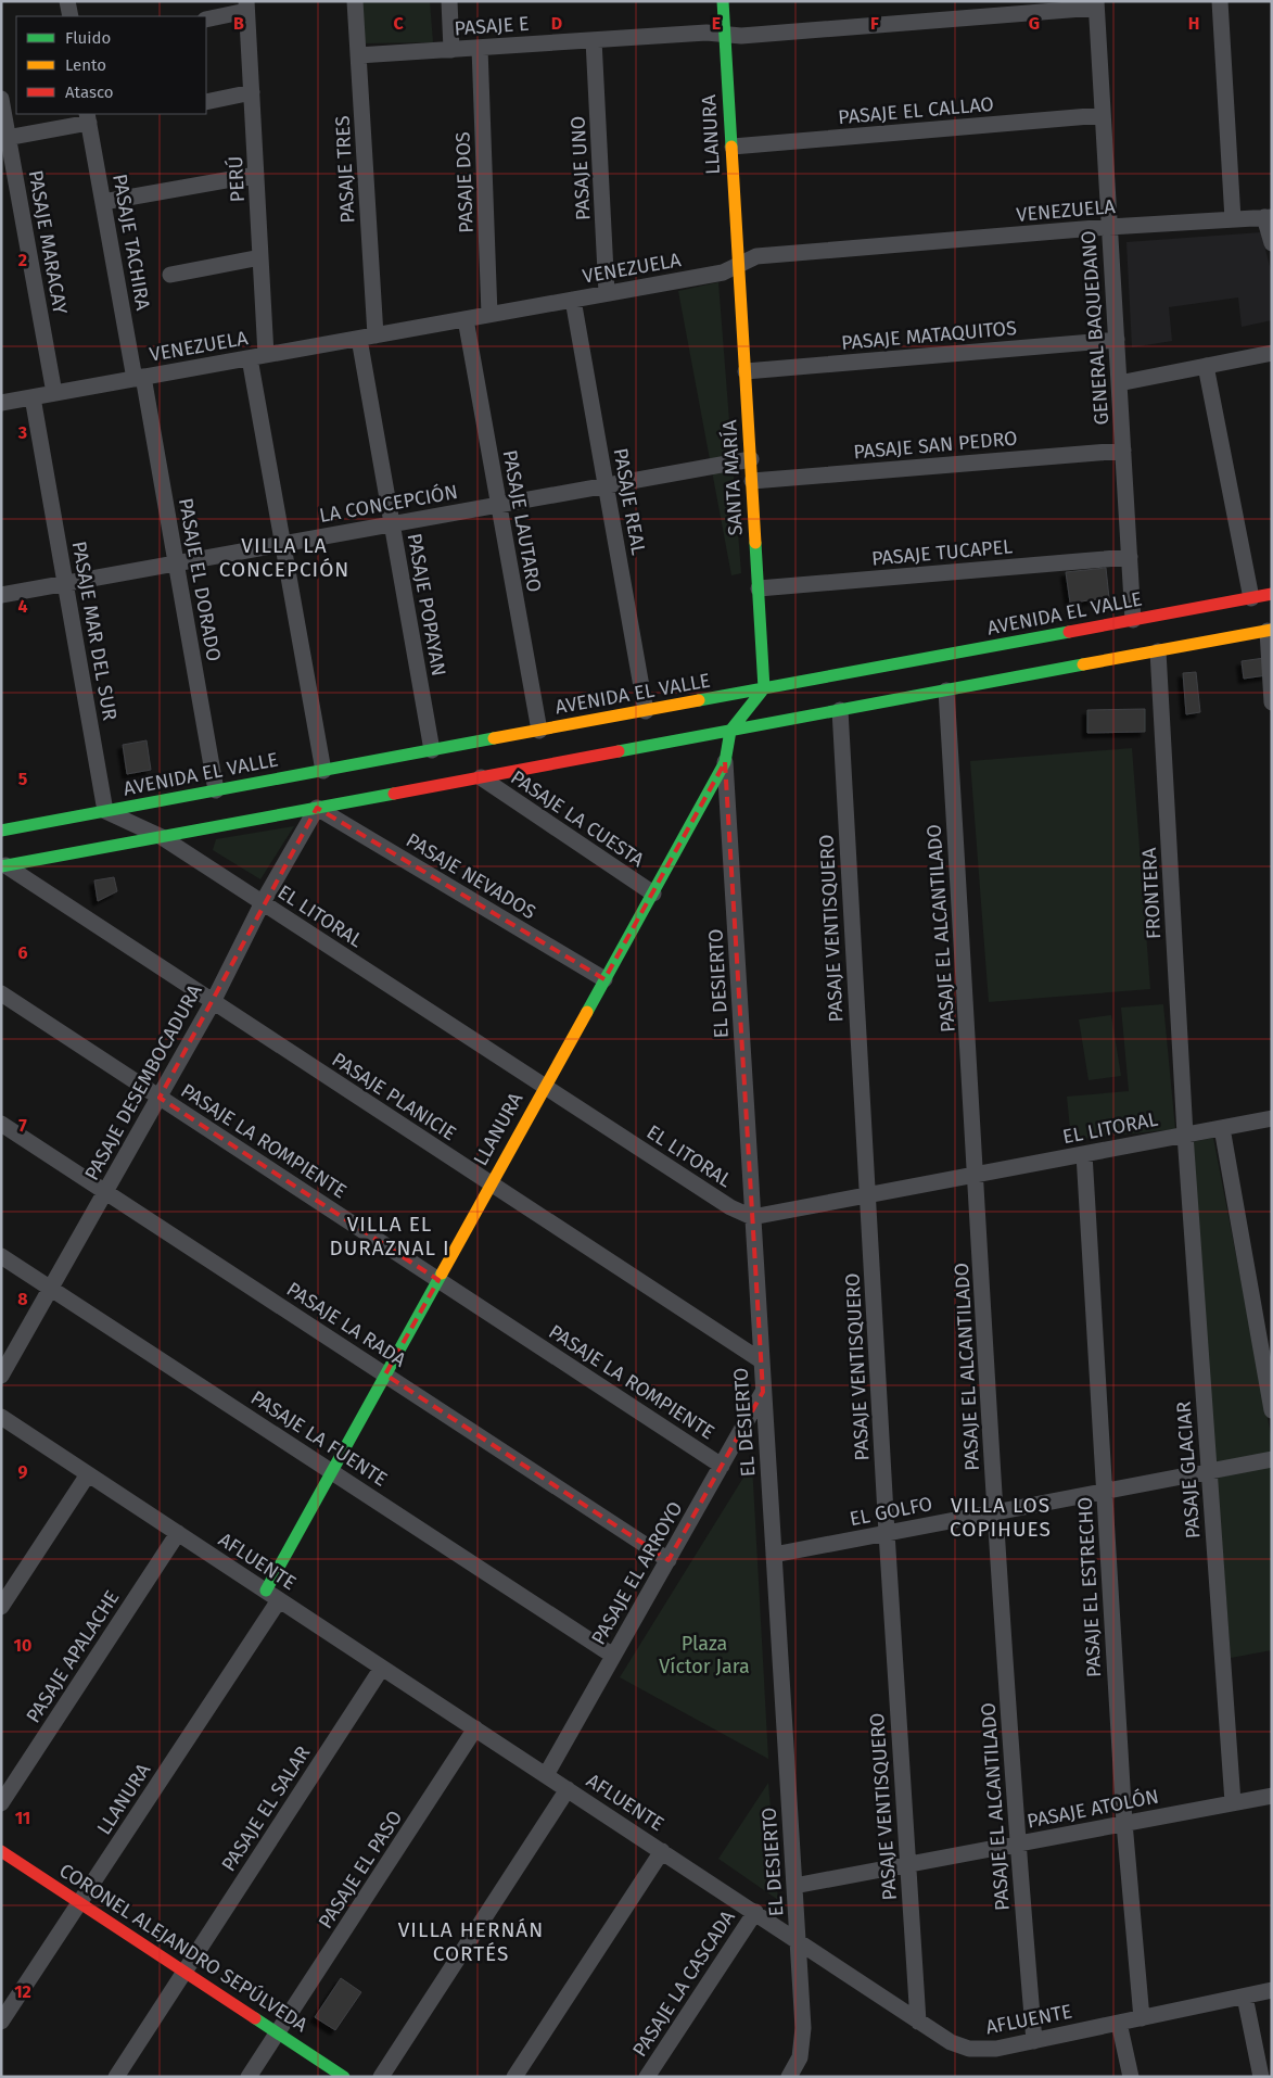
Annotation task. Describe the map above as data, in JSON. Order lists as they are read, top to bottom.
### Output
{
  "streets": {
    "street": [
      "PASAJE E",
      "PASAJE EL CALLAO",
      "LLANURA",
      "PASAJE UNO",
      "PASAJE TRES",
      "PERÚ",
      "PASAJE DOS",
      "VENEZUELA",
      "PASAJE MARACAY",
      "PASAJE TACHIRA",
      "GENERAL BAQUEDANO",
      "PASAJE MATAQUITOS",
      "PASAJE SAN PEDRO",
      "SANTA MARÍA",
      "PASAJE REAL",
      "LA CONCEPCIÓN",
      "PASAJE LAUTARO",
      "PASAJE TUCAPEL",
      "PASAJE EL DORADO",
      "PASAJE POPAYAN",
      "AVENIDA EL VALLE",
      "PASAJE MAR DEL SUR",
      "PASAJE LA CUESTA",
      "PASAJE NEVADOS",
      "FRONTERA",
      "EL LITORAL",
      "PASAJE VENTISQUERO",
      "PASAJE EL ALCANTILADO",
      "EL DESIERTO",
      "PASAJE DESEMBOCADURA",
      "PASAJE PLANICIE",
      "PASAJE LA ROMPIENTE",
      "PASAJE LA RADA",
      "PASAJE LA FUENTE",
      "PASAJE GLACIAR",
      "EL GOLFO",
      "AFLUENTE",
      "PASAJE EL ARROYO",
      "PASAJE EL ESTRECHO",
      "PASAJE APALACHE",
      "PASAJE EL SALAR",
      "PASAJE ATOLÓN",
      "PASAJE EL PASO",
      "CORONEL ALEJANDRO SEPÚLVEDA",
      "PASAJE LA CASCADA"
    ]
  },
  "crossings": [
    ["PASAJE E", "LLANURA"],
    ["PASAJE E", "PASAJE UNO"],
    ["PASAJE E", "PASAJE TRES"],
    ["PASAJE E", "PASAJE DOS"],
    ["PASAJE E", "GENERAL BAQUEDANO"],
    ["PASAJE EL CALLAO", "LLANURA"],
    ["PASAJE EL CALLAO", "GENERAL BAQUEDANO"],
    ["LLANURA", "VENEZUELA"],
    ["LLANURA", "SANTA MARÍA"],
    ["LLANURA", "AVENIDA EL VALLE"],
    ["LLANURA", "PASAJE LA CUESTA"],
    ["LLANURA", "PASAJE NEVADOS"],
    ["LLANURA", "EL LITORAL"],
    ["LLANURA", "EL DESIERTO"],
    ["LLANURA", "PASAJE PLANICIE"],
    ["LLANURA", "PASAJE LA ROMPIENTE"],
    ["LLANURA", "PASAJE LA RADA"],
    ["LLANURA", "PASAJE LA FUENTE"],
    ["LLANURA", "AFLUENTE"],
    ["LLANURA", "CORONEL ALEJANDRO SEPÚLVEDA"],
    ["PASAJE UNO", "VENEZUELA"],
    ["PASAJE TRES", "VENEZUELA"],
    ["PASAJE TRES", "PASAJE POPAYAN"],
    ["PERÚ", "VENEZUELA"],
    ["PASAJE DOS", "VENEZUELA"],
    ["VENEZUELA", "PASAJE MARACAY"],
    ["VENEZUELA", "PASAJE TACHIRA"],
    ["VENEZUELA", "GENERAL BAQUEDANO"],
    ["VENEZUELA", "SANTA MARÍA"],
    ["VENEZUELA", "PASAJE REAL"],
    ["VENEZUELA", "PASAJE LAUTARO"],
    ["VENEZUELA", "PASAJE EL DORADO"],
    ["VENEZUELA", "PASAJE POPAYAN"],
    ["VENEZUELA", "PASAJE MAR DEL SUR"],
    ["PASAJE TACHIRA", "PASAJE EL DORADO"],
    ["GENERAL BAQUEDANO", "PASAJE MATAQUITOS"],
    ["GENERAL BAQUEDANO", "PASAJE SAN PEDRO"],
    ["GENERAL BAQUEDANO", "PASAJE TUCAPEL"],
    ["GENERAL BAQUEDANO", "AVENIDA EL VALLE"],
    ["PASAJE MATAQUITOS", "SANTA MARÍA"],
    ["PASAJE SAN PEDRO", "SANTA MARÍA"],
    ["SANTA MARÍA", "LA CONCEPCIÓN"],
    ["SANTA MARÍA", "PASAJE TUCAPEL"],
    ["SANTA MARÍA", "AVENIDA EL VALLE"],
    ["PASAJE REAL", "LA CONCEPCIÓN"],
    ["PASAJE REAL", "AVENIDA EL VALLE"],
    ["LA CONCEPCIÓN", "PASAJE LAUTARO"],
    ["LA CONCEPCIÓN", "PASAJE EL DORADO"],
    ["LA CONCEPCIÓN", "PASAJE POPAYAN"],
    ["LA CONCEPCIÓN", "PASAJE MAR DEL SUR"],
    ["PASAJE LAUTARO", "AVENIDA EL VALLE"],
    ["PASAJE EL DORADO", "AVENIDA EL VALLE"],
    ["PASAJE POPAYAN", "AVENIDA EL VALLE"],
    ["AVENIDA EL VALLE", "PASAJE MAR DEL SUR"],
    ["PASAJE NEVADOS", "PASAJE DESEMBOCADURA"],
    ["FRONTERA", "EL LITORAL"],
    ["FRONTERA", "PASAJE GLACIAR"],
    ["EL LITORAL", "PASAJE VENTISQUERO"],
    ["EL LITORAL", "PASAJE EL ALCANTILADO"],
    ["EL LITORAL", "EL DESIERTO"],
    ["EL LITORAL", "PASAJE DESEMBOCADURA"],
    ["EL LITORAL", "PASAJE GLACIAR"],
    ["EL LITORAL", "PASAJE EL ESTRECHO"],
    ["PASAJE VENTISQUERO", "EL GOLFO"],
    ["PASAJE VENTISQUERO", "AFLUENTE"],
    ["PASAJE VENTISQUERO", "PASAJE ATOLÓN"],
    ["PASAJE EL ALCANTILADO", "EL GOLFO"],
    ["PASAJE EL ALCANTILADO", "AFLUENTE"],
    ["PASAJE EL ALCANTILADO", "PASAJE ATOLÓN"],
    ["EL DESIERTO", "PASAJE PLANICIE"],
    ["EL DESIERTO", "EL GOLFO"],
    ["EL DESIERTO", "AFLUENTE"],
    ["EL DESIERTO", "PASAJE EL ARROYO"],
    ["EL DESIERTO", "PASAJE ATOLÓN"],
    ["PASAJE DESEMBOCADURA", "PASAJE PLANICIE"],
    ["PASAJE DESEMBOCADURA", "PASAJE LA ROMPIENTE"],
    ["PASAJE DESEMBOCADURA", "PASAJE LA RADA"],
    ["PASAJE DESEMBOCADURA", "PASAJE LA FUENTE"],
    ["PASAJE LA ROMPIENTE", "PASAJE EL ARROYO"],
    ["PASAJE LA RADA", "PASAJE EL ARROYO"],
    ["PASAJE LA FUENTE", "PASAJE EL ARROYO"],
    ["PASAJE GLACIAR", "EL GOLFO"],
    ["PASAJE GLACIAR", "PASAJE ATOLÓN"],
    ["EL GOLFO", "PASAJE EL ESTRECHO"],
    ["AFLUENTE", "PASAJE EL ARROYO"],
    ["AFLUENTE", "PASAJE EL ESTRECHO"],
    ["AFLUENTE", "PASAJE APALACHE"],
    ["AFLUENTE", "PASAJE EL SALAR"],
    ["AFLUENTE", "PASAJE EL PASO"],
    ["AFLUENTE", "PASAJE LA CASCADA"],
    ["PASAJE EL ESTRECHO", "PASAJE ATOLÓN"],
    ["PASAJE EL SALAR", "CORONEL ALEJANDRO SEPÚLVEDA"],
    ["PASAJE EL PASO", "CORONEL ALEJANDRO SEPÚLVEDA"]
  ],
  "districts": [
    "VILLA LA CONCEPCIÓN",
    "VILLA EL DURAZNAL I",
    "VILLA LOS COPIHUES",
    "VILLA HERNÁN CORTÉS"
  ],
  "parks": ["Plaza Víctor Jara"],
  "legend": ["Fluido", "Lento", "Atasco"],
  "grid": {
    "columns": [
      "B",
      "C",
      "D",
      "E",
      "F",
      "G",
      "H"
    ],
    "rows": [
      "2",
      "3",
      "4",
      "5",
      "6",
      "7",
      "8",
      "9",
      "10",
      "11",
      "12"
    ]
  }
}
